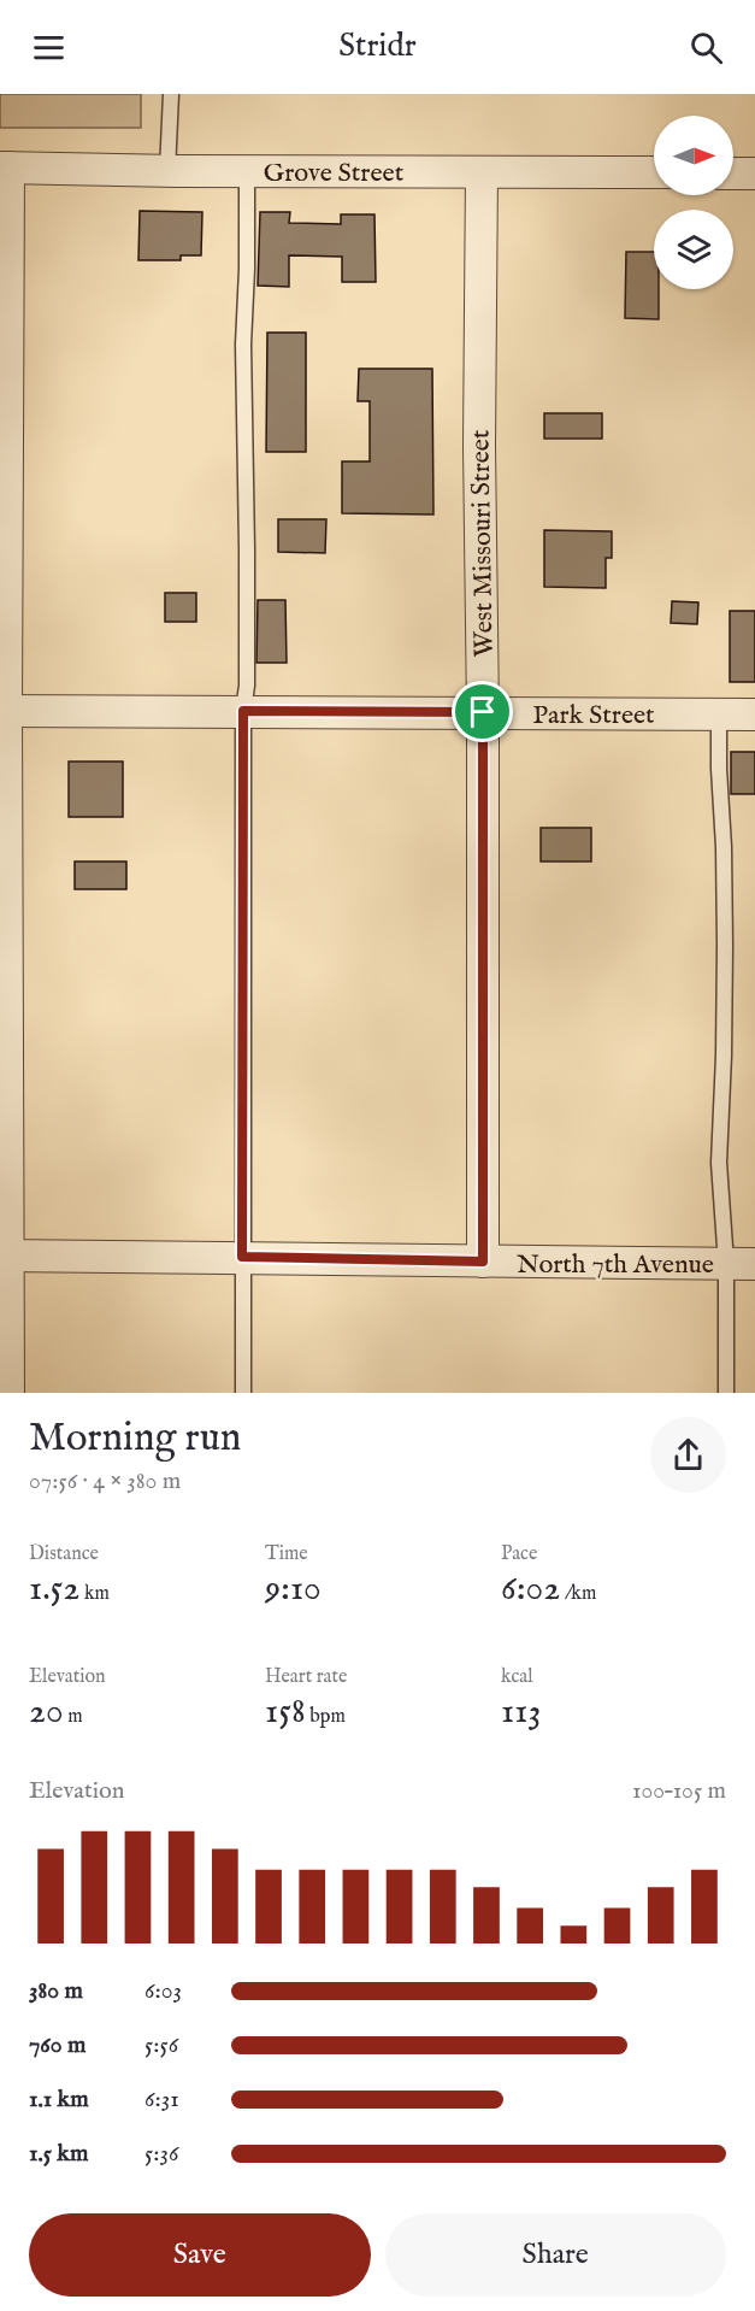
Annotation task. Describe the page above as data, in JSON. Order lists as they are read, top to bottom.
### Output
{
  "streets": {
    "street": [
      "Grove Street",
      "West Missouri Street",
      "Park Street",
      "North 7th Avenue"
    ]
  },
  "crossings": [
    ["Grove Street", "West Missouri Street"],
    ["West Missouri Street", "Park Street"],
    ["West Missouri Street", "North 7th Avenue"]
  ],
  "north": "right",
  "page": {
    "header": "Stridr",
    "heading": ["Morning run", "07:56 · 4 × 380 m"],
    "stats": [
      ["Distance", "1.52 km"],
      ["Time", "9:10"],
      ["Pace", "6:02 /km"],
      ["Elevation", "20 m"],
      ["Heart rate", "158 bpm"],
      ["kcal", "113"]
    ],
    "chart": ["Elevation", "100–105 m"],
    "list": [
      {
        "name": "380 m",
        "note": "6:03"
      },
      {
        "name": "760 m",
        "note": "5:56"
      },
      {
        "name": "1.1 km",
        "note": "6:31"
      },
      {
        "name": "1.5 km",
        "note": "5:36"
      }
    ],
    "buttons": ["Save", "Share"]
  }
}
